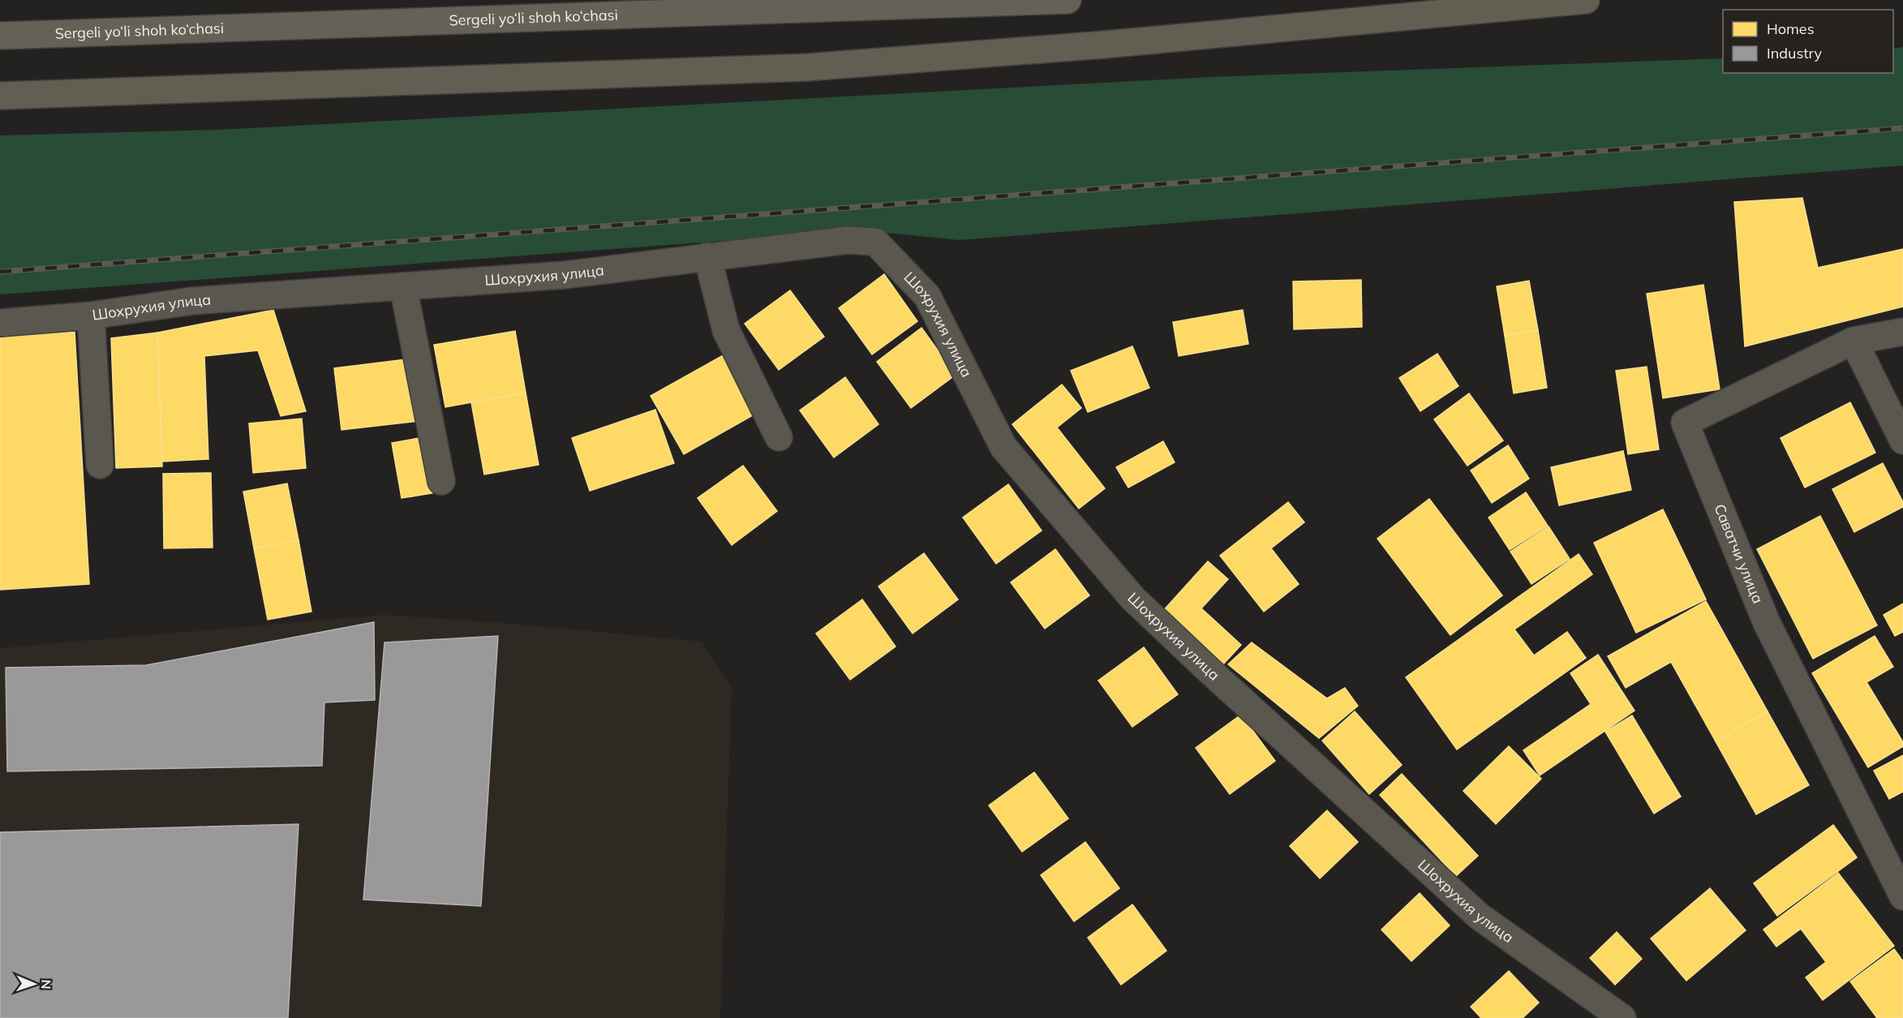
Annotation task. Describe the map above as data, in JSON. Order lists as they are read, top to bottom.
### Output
{
  "streets": {
    "main road": ["Sergeli yo‘li shoh ko‘chasi"],
    "street": ["Шохрухия улица", "Саватчи улица"]
  },
  "legend": ["Homes", "Industry"],
  "north": "right"
}
